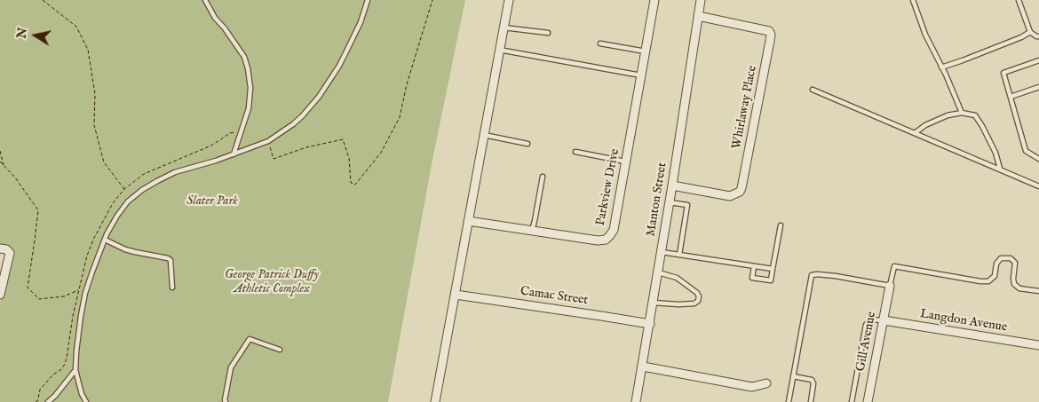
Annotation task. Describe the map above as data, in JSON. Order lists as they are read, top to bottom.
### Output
{
  "streets": {
    "street": [
      "Whirlaway Place",
      "Parkview Drive",
      "Manton Street",
      "Camac Street",
      "Langdon Avenue",
      "Gill Avenue"
    ]
  },
  "crossings": [
    ["Whirlaway Place", "Manton Street"],
    ["Manton Street", "Camac Street"],
    ["Langdon Avenue", "Gill Avenue"]
  ],
  "parks": ["Slater Park", "George Patrick Duffy Athletic Complex"],
  "north": "left"
}
